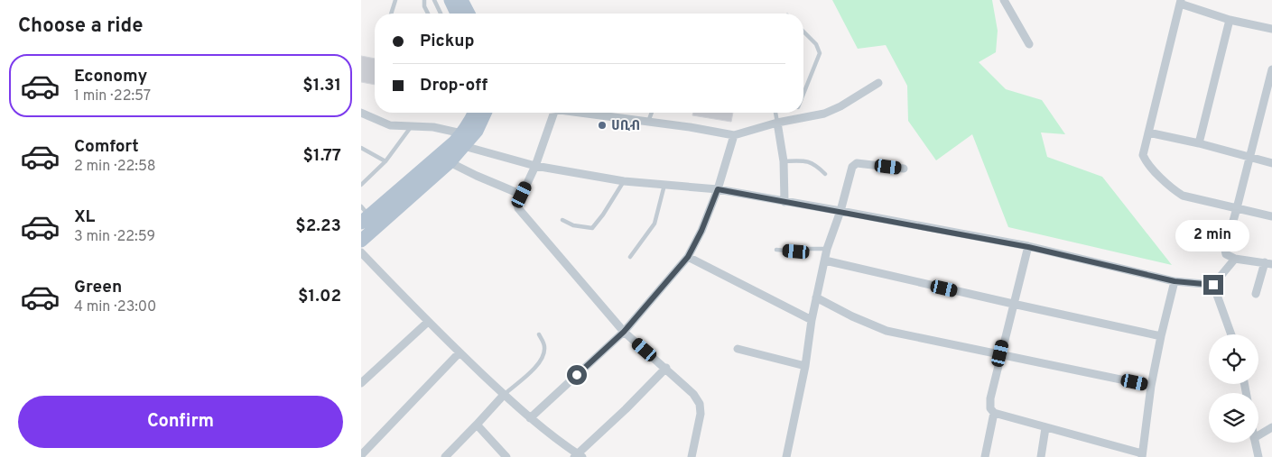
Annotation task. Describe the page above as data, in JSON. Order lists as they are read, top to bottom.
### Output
{
  "places": ["ሀቢብ"],
  "page": {
    "heading": "Choose a ride",
    "banner": ["Pickup", "Drop-off"],
    "list": [
      {
        "name": "Economy",
        "note": "1 min · 22:57",
        "value": "$1.31"
      },
      {
        "name": "Comfort",
        "note": "2 min · 22:58",
        "value": "$1.77"
      },
      {
        "name": "XL",
        "note": "3 min · 22:59",
        "value": "$2.23"
      },
      {
        "name": "Green",
        "note": "4 min · 23:00",
        "value": "$1.02"
      }
    ],
    "bubble": "2 min",
    "buttons": "Confirm"
  }
}
